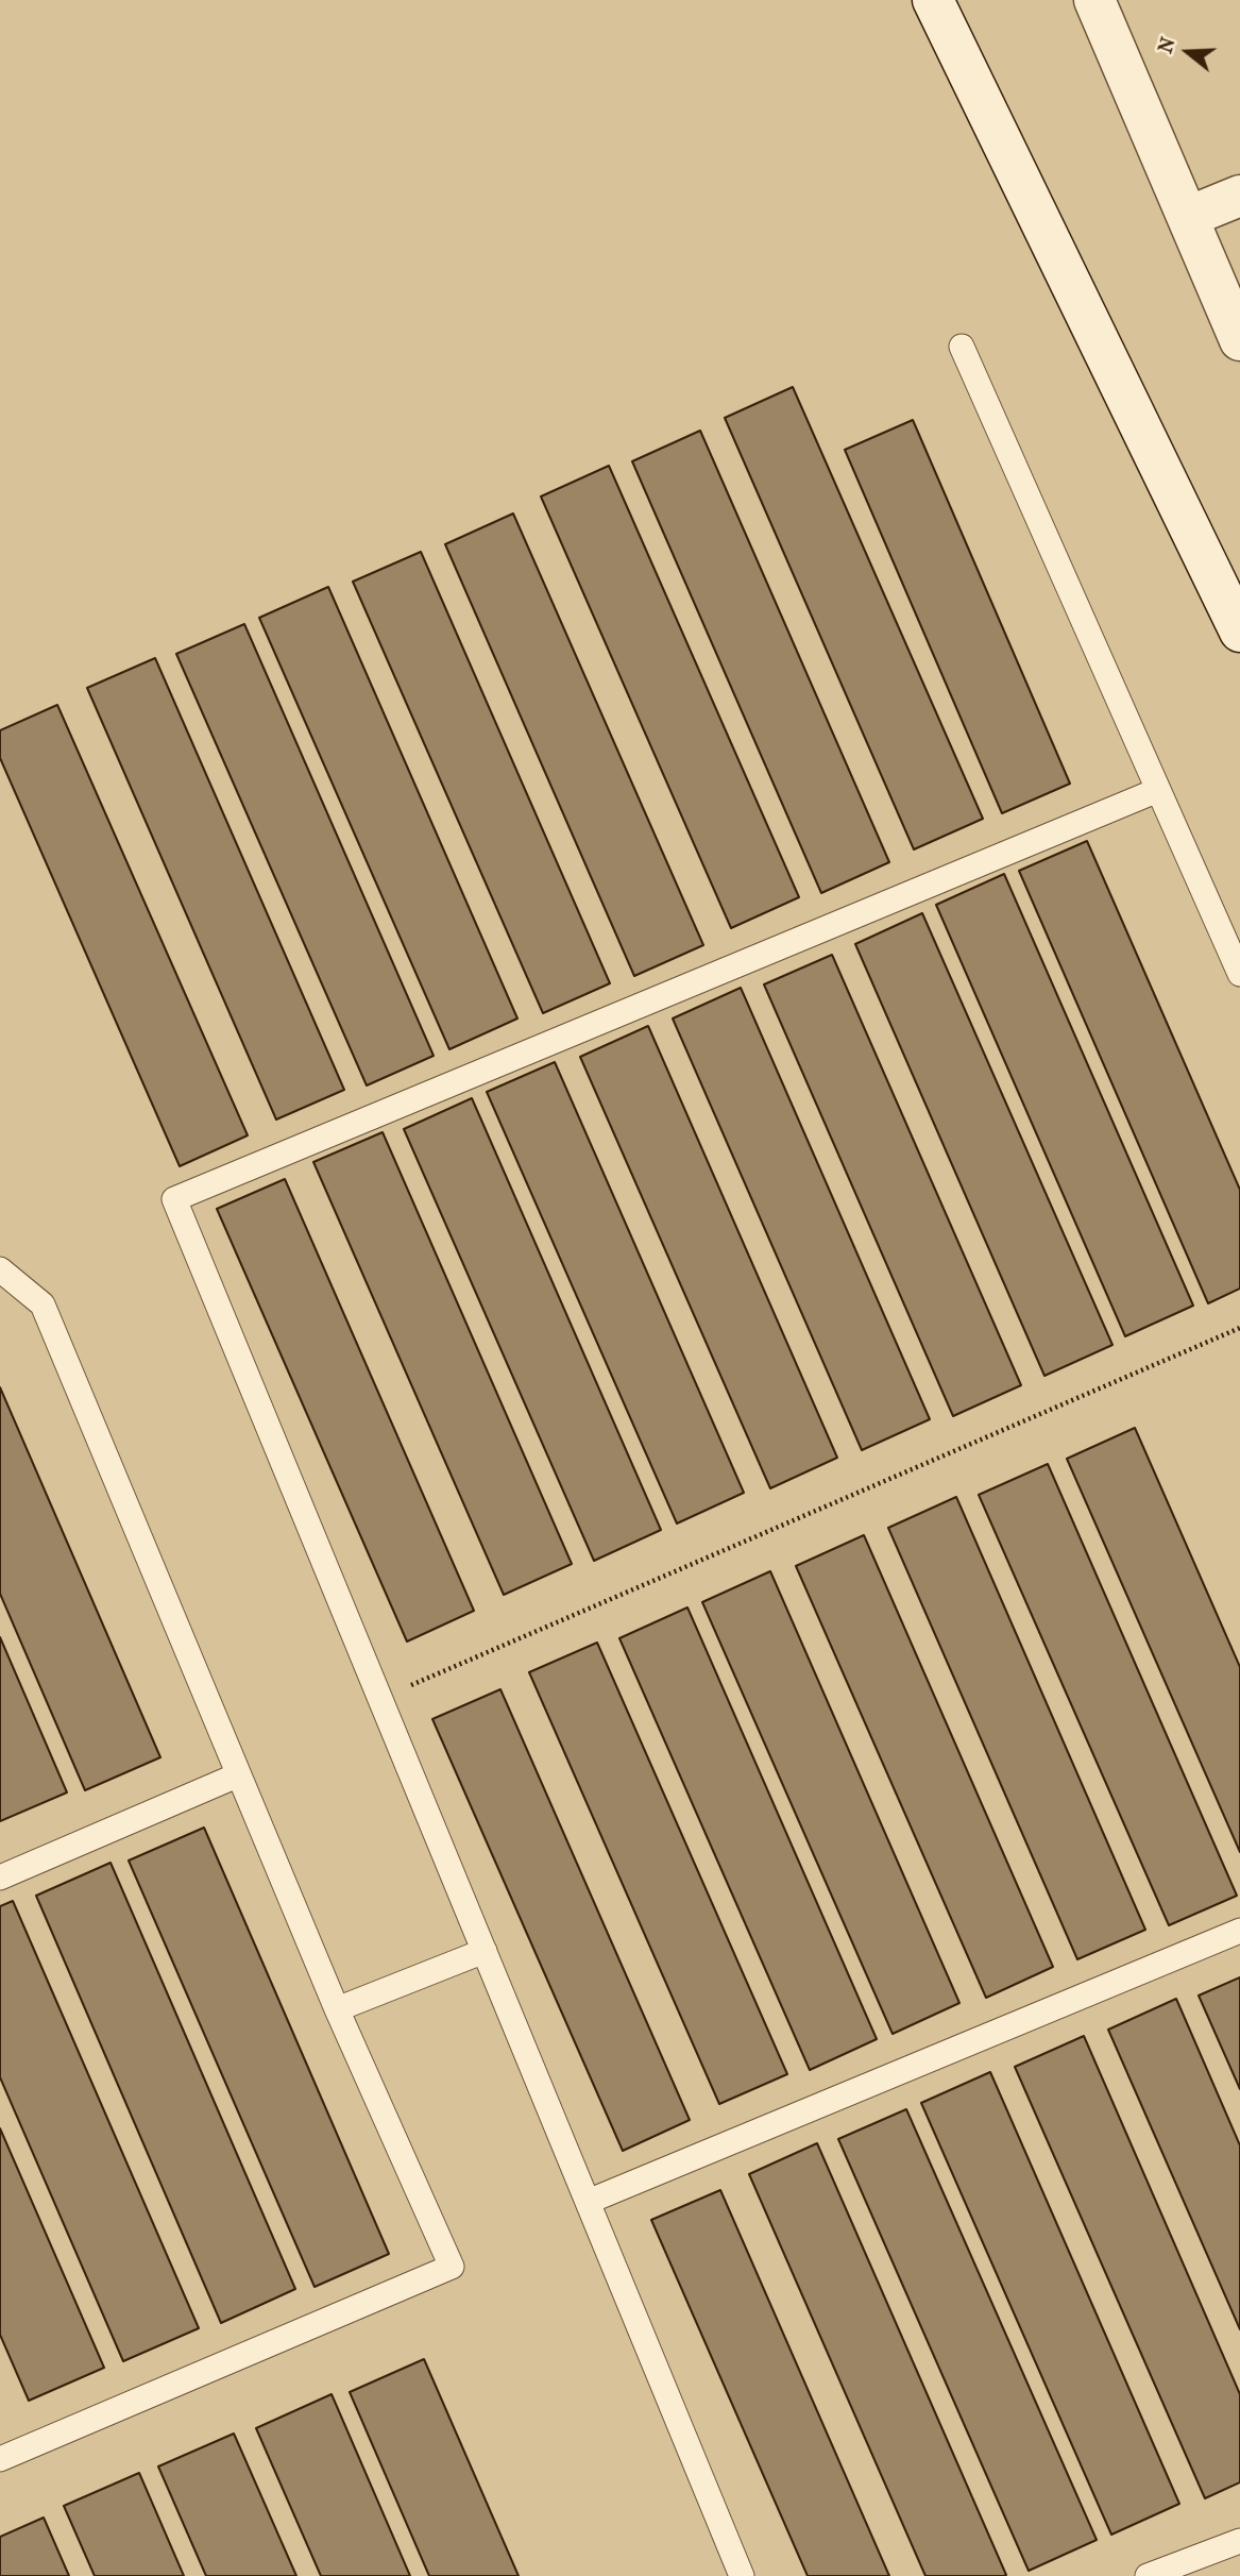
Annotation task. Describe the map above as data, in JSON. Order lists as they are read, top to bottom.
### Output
{
  "north": "left"
}
